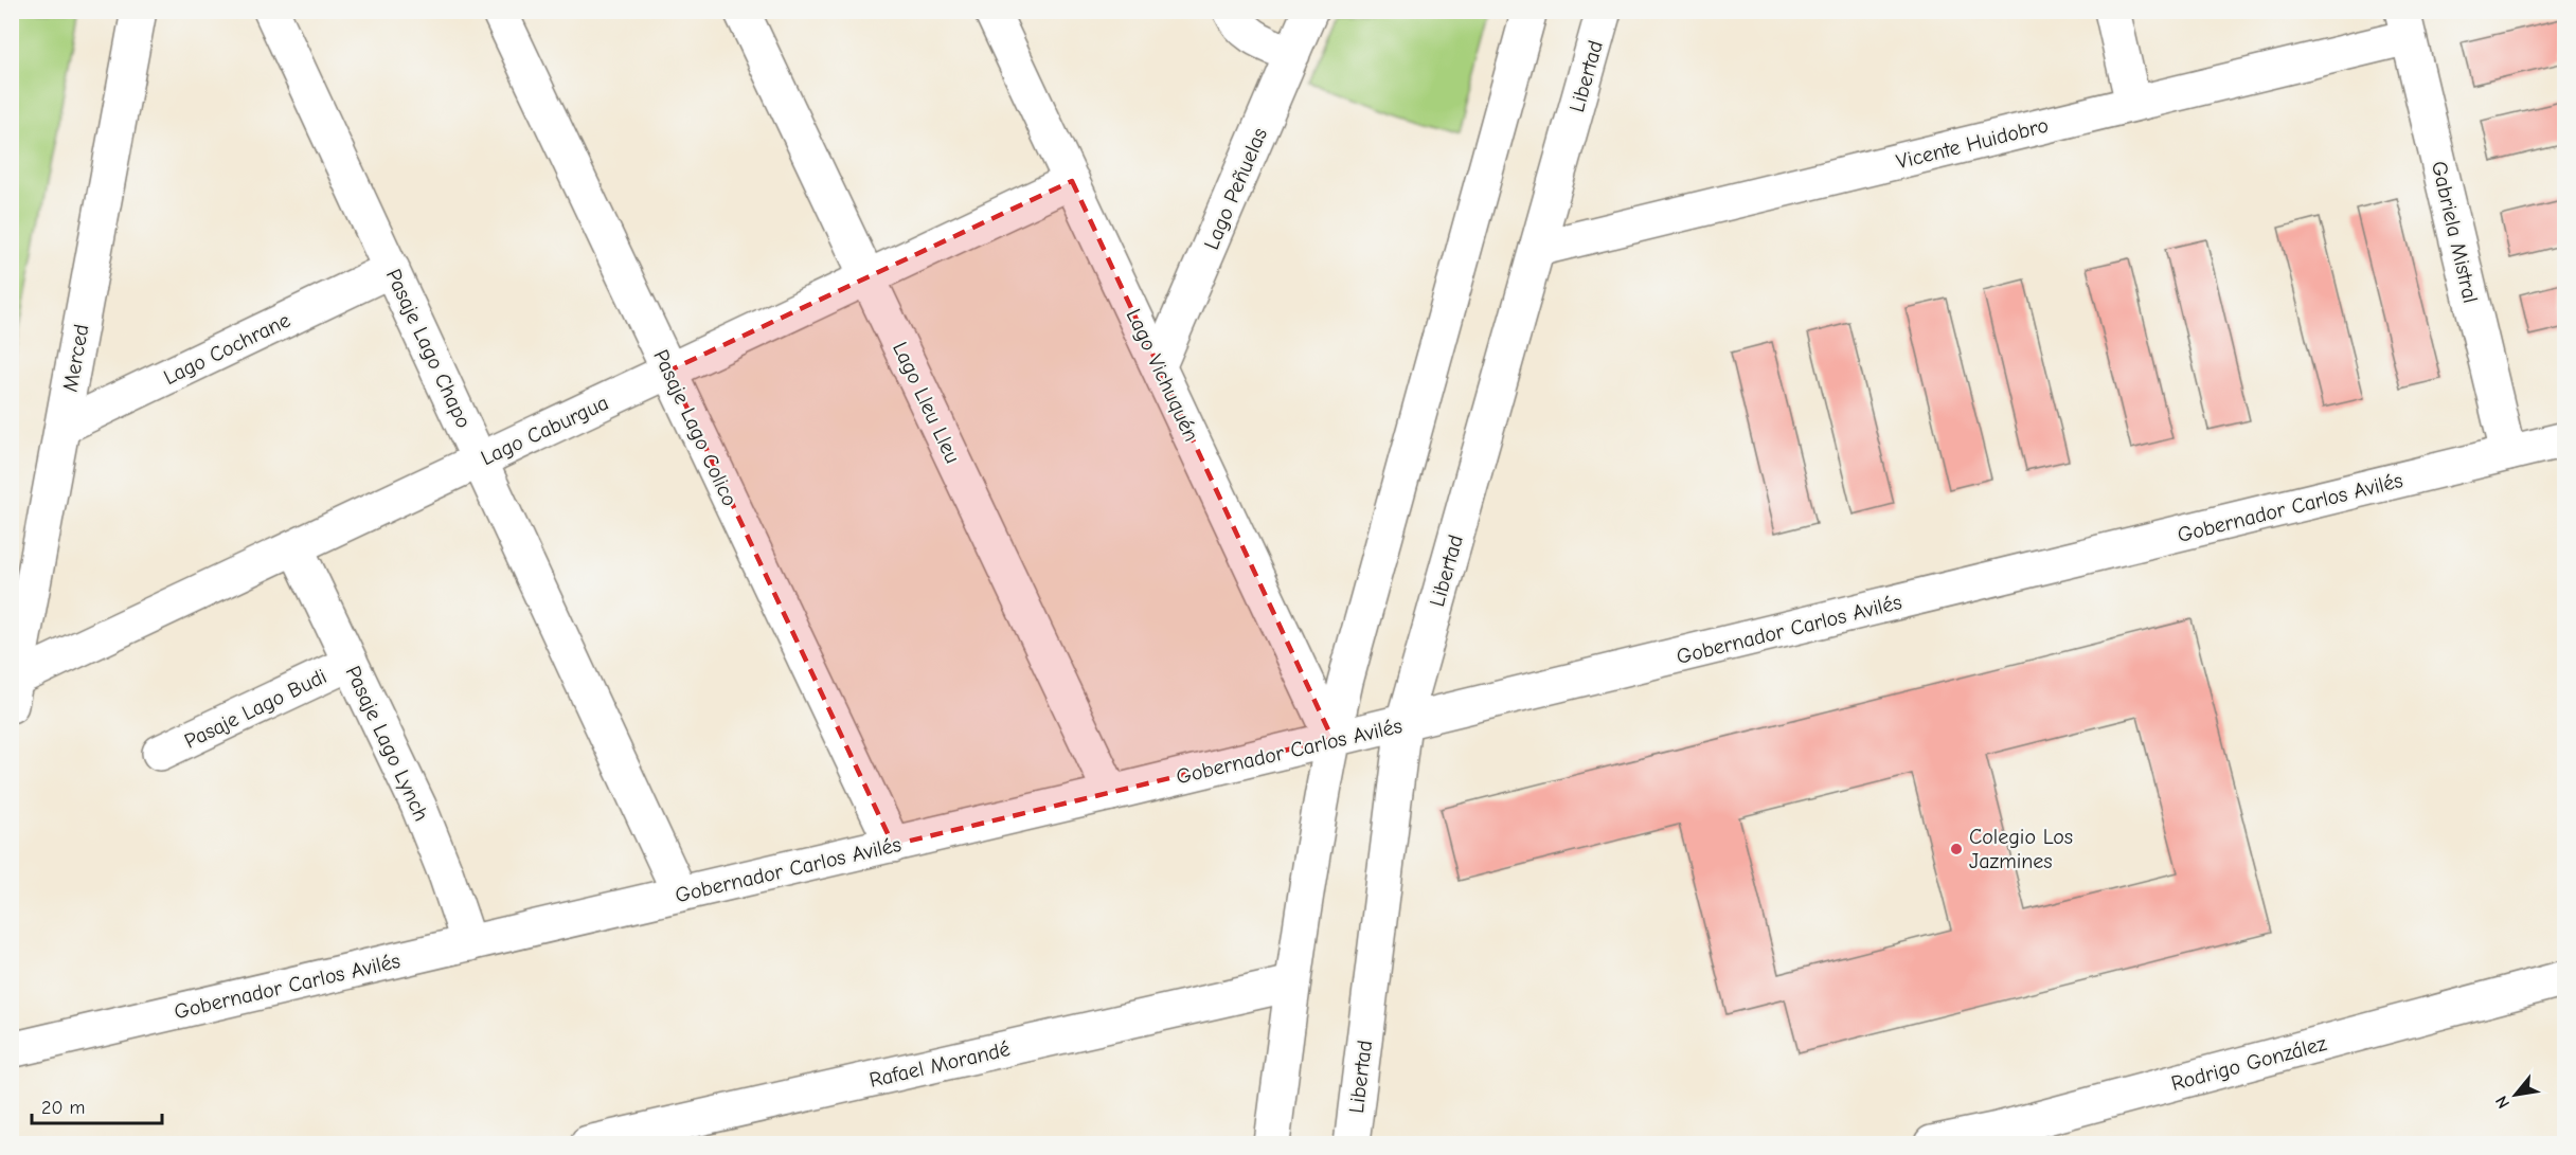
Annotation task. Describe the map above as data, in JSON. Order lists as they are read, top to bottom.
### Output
{
  "streets": {
    "street": [
      "Libertad",
      "Vicente Huidobro",
      "Lago Peñuelas",
      "Gabriela Mistral",
      "Lago Cochrane",
      "Pasaje Lago Chapo",
      "Merced",
      "Lago Vichuquén",
      "Lago Lleu Lleu",
      "Pasaje Lago Colico",
      "Lago Caburgua",
      "Gobernador Carlos Avilés",
      "Pasaje Lago Budi",
      "Pasaje Lago Lynch",
      "Rodrigo González",
      "Rafael Morandé"
    ]
  },
  "crossings": [
    ["Libertad", "Vicente Huidobro"],
    ["Libertad", "Gobernador Carlos Avilés"],
    ["Vicente Huidobro", "Gabriela Mistral"],
    ["Lago Peñuelas", "Lago Vichuquén"],
    ["Gabriela Mistral", "Gobernador Carlos Avilés"],
    ["Lago Cochrane", "Pasaje Lago Chapo"],
    ["Lago Cochrane", "Merced"],
    ["Pasaje Lago Chapo", "Lago Caburgua"],
    ["Pasaje Lago Chapo", "Gobernador Carlos Avilés"],
    ["Merced", "Lago Caburgua"],
    ["Lago Vichuquén", "Lago Caburgua"],
    ["Lago Vichuquén", "Gobernador Carlos Avilés"],
    ["Lago Lleu Lleu", "Lago Caburgua"],
    ["Lago Lleu Lleu", "Gobernador Carlos Avilés"],
    ["Pasaje Lago Colico", "Lago Caburgua"],
    ["Pasaje Lago Colico", "Gobernador Carlos Avilés"],
    ["Lago Caburgua", "Pasaje Lago Lynch"],
    ["Gobernador Carlos Avilés", "Pasaje Lago Lynch"],
    ["Pasaje Lago Budi", "Pasaje Lago Lynch"]
  ],
  "places": ["Colegio Los Jazmines"],
  "scale_bar": "20 m",
  "north": "bottom left"
}
